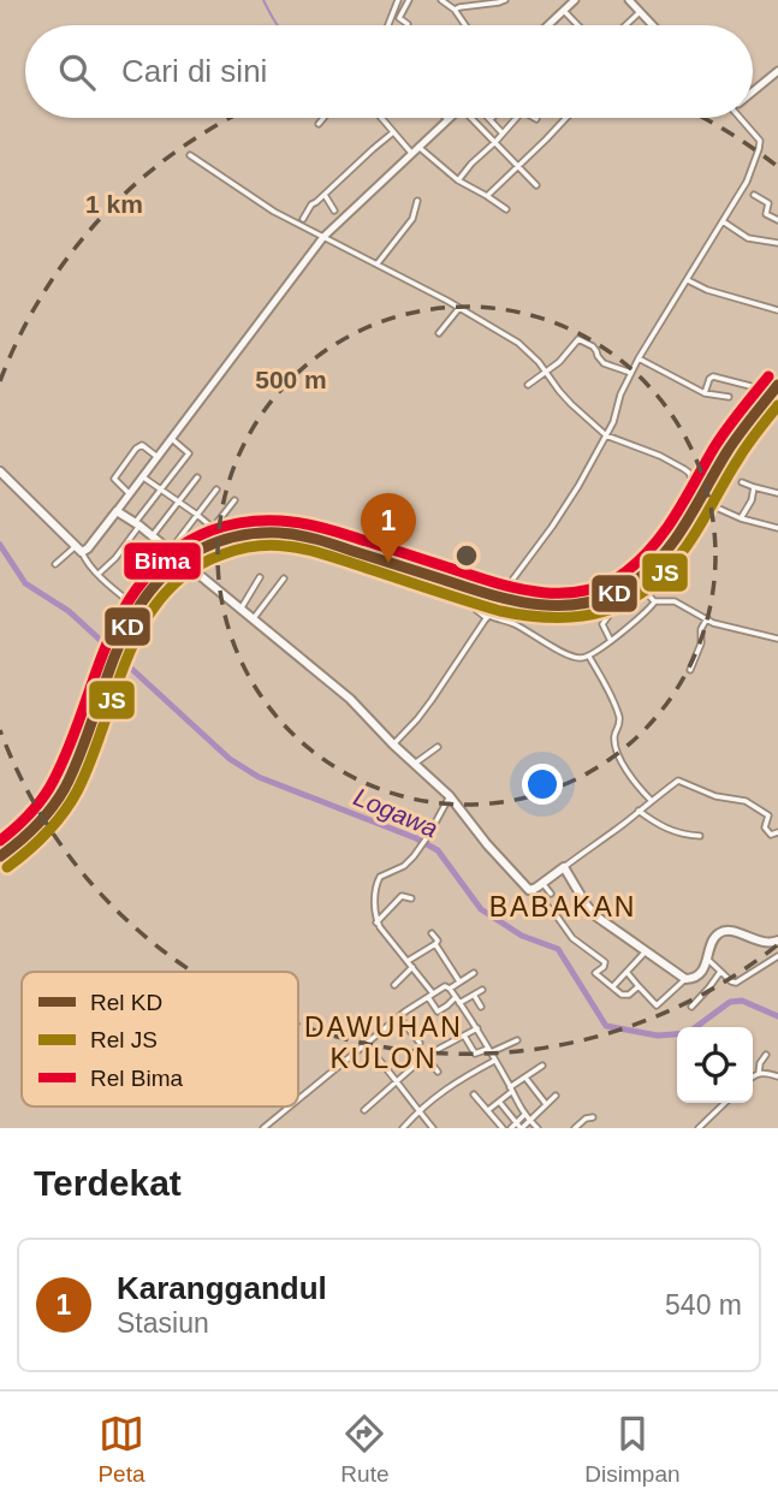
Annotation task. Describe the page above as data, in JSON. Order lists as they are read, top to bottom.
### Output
{
  "districts": ["BABAKAN", "DAWUHAN KULON"],
  "water": ["Logawa"],
  "lines": ["rail line Bima", "rail line KD", "rail line JS"],
  "legend": ["Rel KD", "Rel JS", "Rel Bima"],
  "page": {
    "search": "Cari di sini",
    "pins": "1",
    "heading": "Terdekat",
    "list": [
      {
        "mark": "1",
        "name": "Karanggandul",
        "note": "Stasiun",
        "value": "540 m"
      }
    ],
    "nav": ["Peta", "Rute", "Disimpan"]
  },
  "rings": ["1 km", "500 m"]
}
